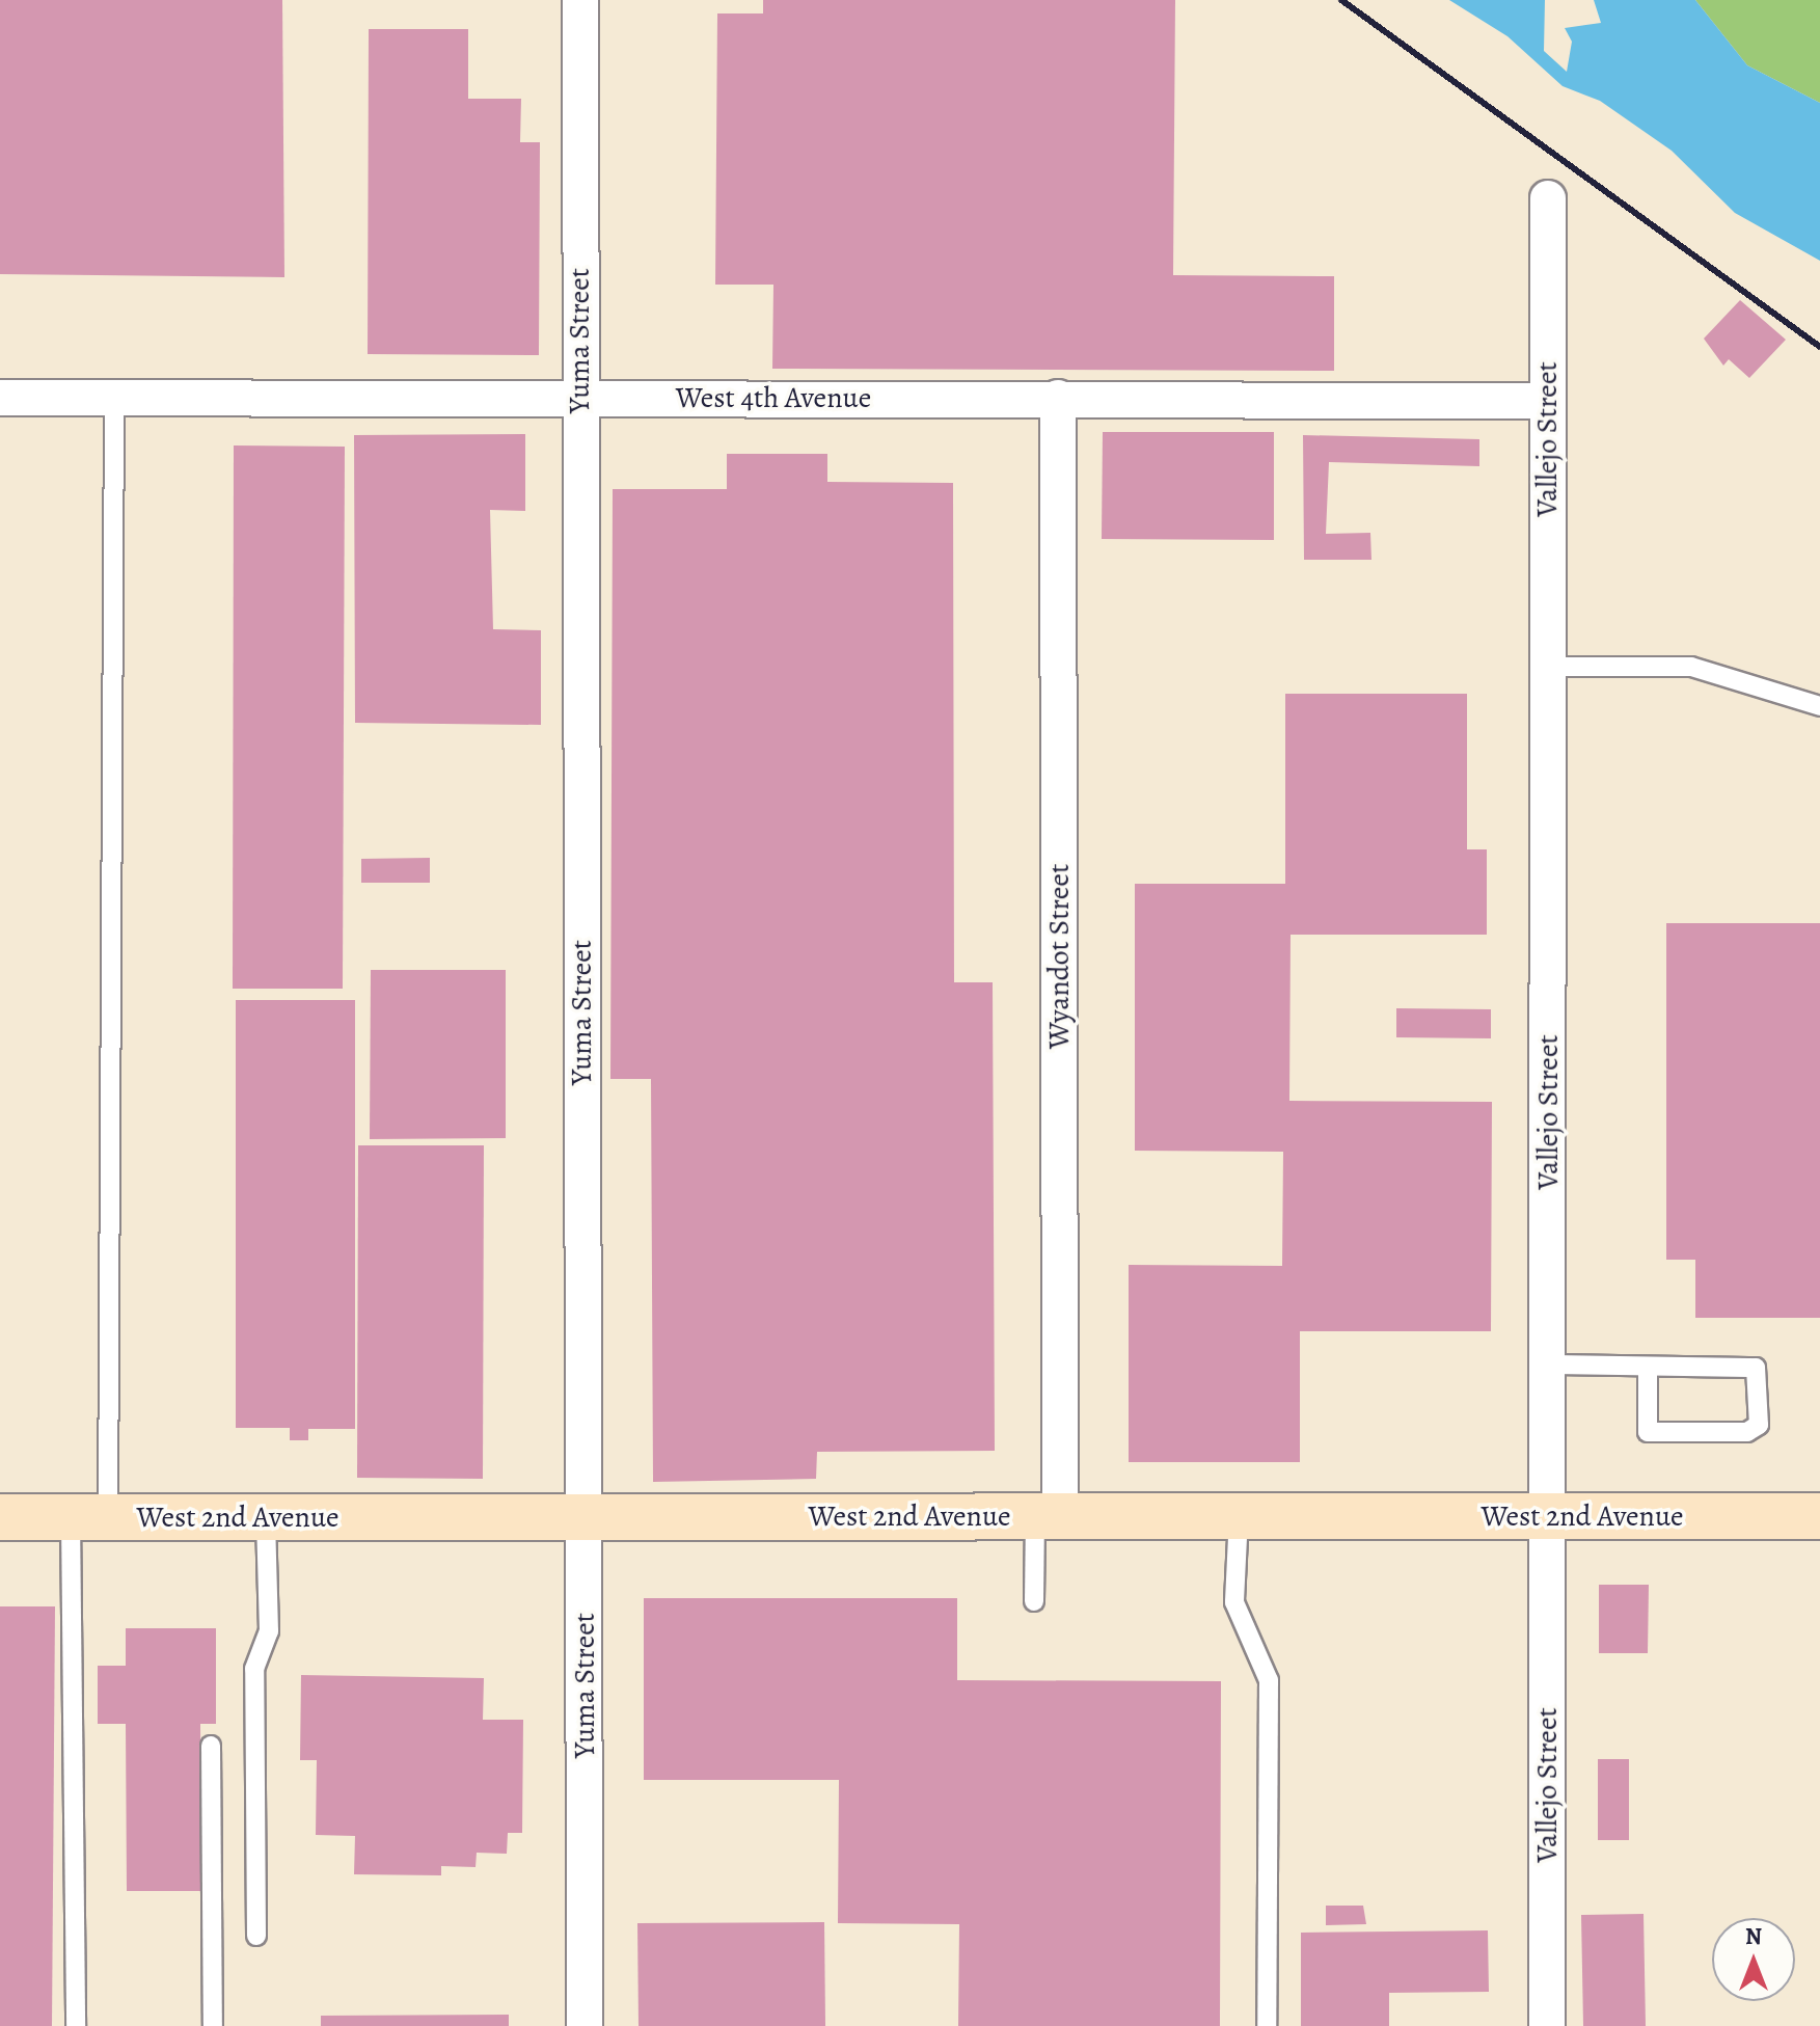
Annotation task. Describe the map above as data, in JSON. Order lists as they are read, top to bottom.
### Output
{
  "streets": {
    "street": [
      "Yuma Street",
      "West 4th Avenue",
      "Vallejo Street",
      "Wyandot Street",
      "West 2nd Avenue"
    ]
  },
  "crossings": [
    ["Yuma Street", "West 4th Avenue"],
    ["Yuma Street", "West 2nd Avenue"],
    ["West 4th Avenue", "Vallejo Street"],
    ["West 4th Avenue", "Wyandot Street"],
    ["Vallejo Street", "West 2nd Avenue"],
    ["Wyandot Street", "West 2nd Avenue"]
  ],
  "north": "top"
}
